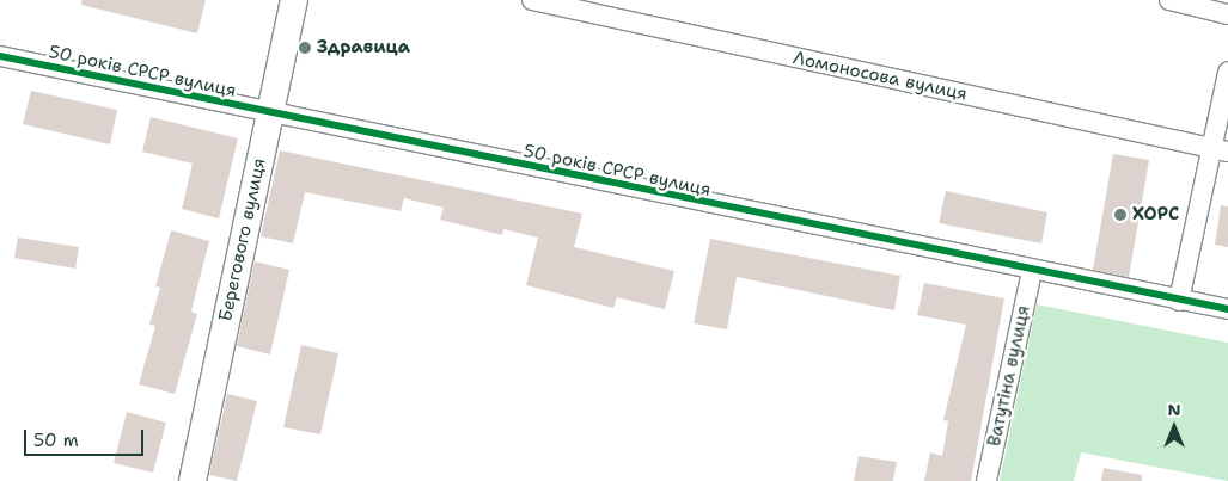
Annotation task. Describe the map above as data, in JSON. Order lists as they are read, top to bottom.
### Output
{
  "streets": {
    "street": [
      "50 років СРСР вулиця",
      "Ломоносова вулиця",
      "Берегового вулиця",
      "Ватутіна вулиця"
    ]
  },
  "crossings": [
    ["50 років СРСР вулиця", "Берегового вулиця"],
    ["50 років СРСР вулиця", "Ватутіна вулиця"]
  ],
  "places": ["Здравица", "ХОРС"],
  "scale_bar": "50 m",
  "north": "top"
}
